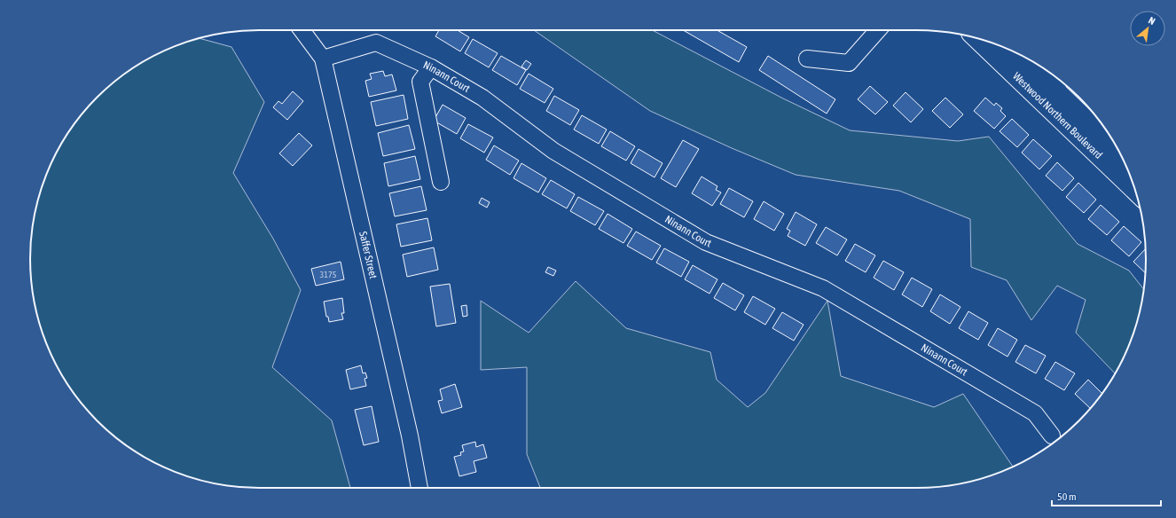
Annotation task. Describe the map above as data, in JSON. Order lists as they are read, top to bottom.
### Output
{
  "streets": {
    "main road": ["Westwood Northern Boulevard"],
    "street": ["Ninann Court", "Saffer Street"]
  },
  "crossings": [
    ["Ninann Court", "Saffer Street"]
  ],
  "house_numbers": ["3175"],
  "scale_bar": "50 m",
  "north": "top right"
}
